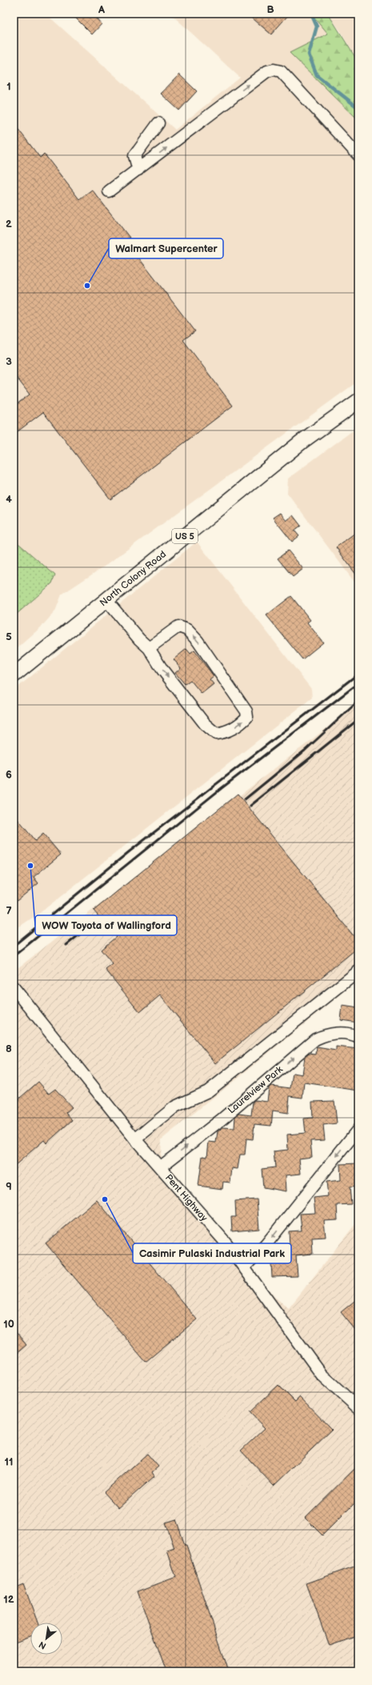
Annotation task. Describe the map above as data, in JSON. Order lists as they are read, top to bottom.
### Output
{
  "streets": {
    "main road": ["US 5", "North Colony Road"],
    "street": ["Laurelview Park", "Pent Highway"]
  },
  "crossings": [
    ["Laurelview Park", "Pent Highway"]
  ],
  "places": ["Walmart Supercenter", "WOW Toyota of Wallingford", "Casimir Pulaski Industrial Park"],
  "north": "bottom left",
  "grid": {
    "columns": ["A", "B"],
    "rows": [
      "1",
      "2",
      "3",
      "4",
      "5",
      "6",
      "7",
      "8",
      "9",
      "10",
      "11",
      "12"
    ]
  }
}
